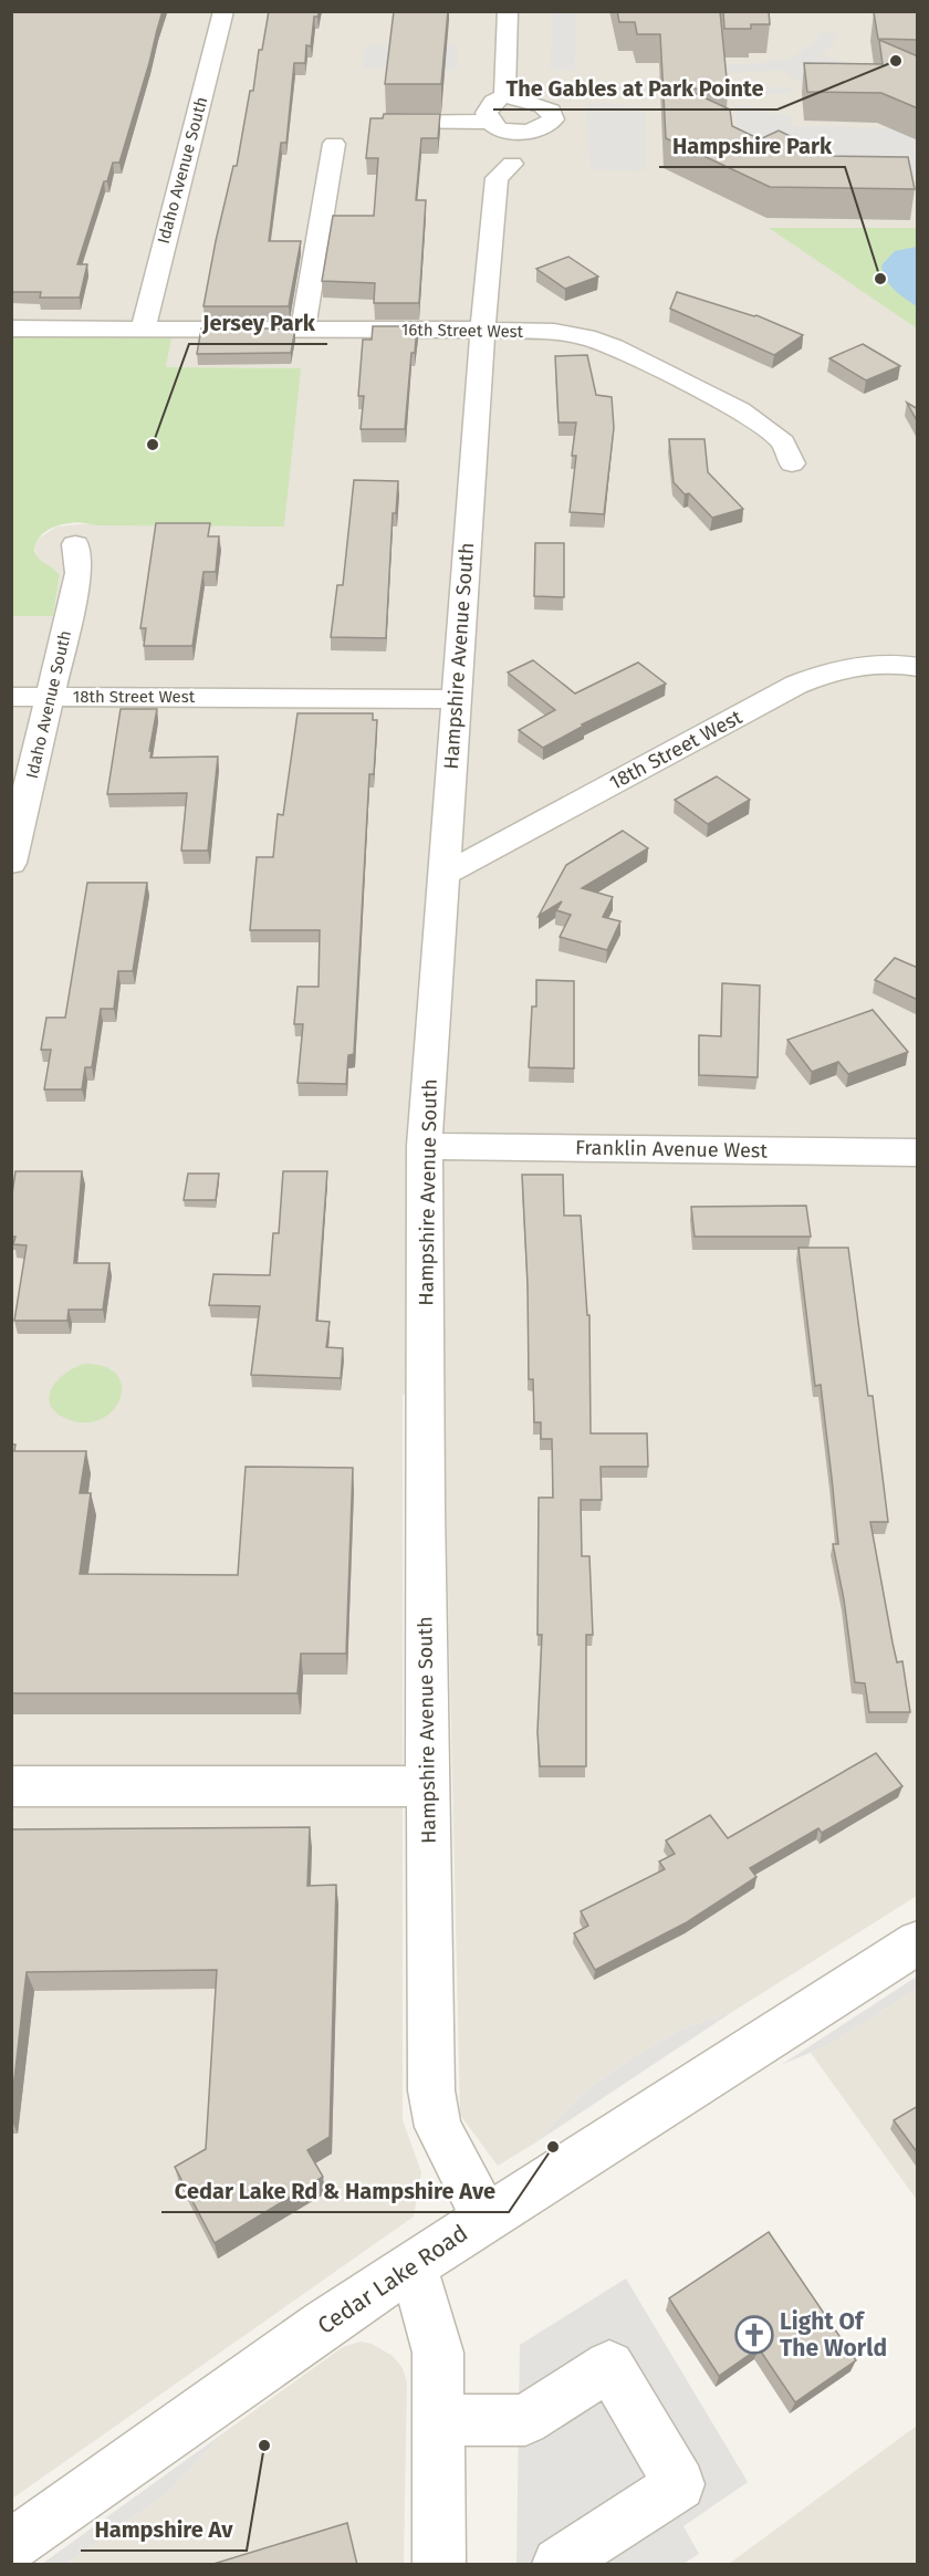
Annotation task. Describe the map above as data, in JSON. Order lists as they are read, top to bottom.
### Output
{
  "streets": {
    "street": [
      "Idaho Avenue South",
      "16th Street West",
      "Hampshire Avenue South",
      "18th Street West",
      "Franklin Avenue West",
      "Cedar Lake Road"
    ]
  },
  "crossings": [
    ["Idaho Avenue South", "16th Street West"],
    ["Idaho Avenue South", "18th Street West"],
    ["16th Street West", "Hampshire Avenue South"],
    ["Hampshire Avenue South", "18th Street West"],
    ["Hampshire Avenue South", "Franklin Avenue West"],
    ["Hampshire Avenue South", "Cedar Lake Road"]
  ],
  "places": {
    "other": [
      "The Gables at Park Pointe",
      "Hampshire Park",
      "Jersey Park",
      "Cedar Lake Rd & Hampshire Ave",
      "Hampshire Av"
    ],
    "church": ["Light Of The World"]
  }
}
